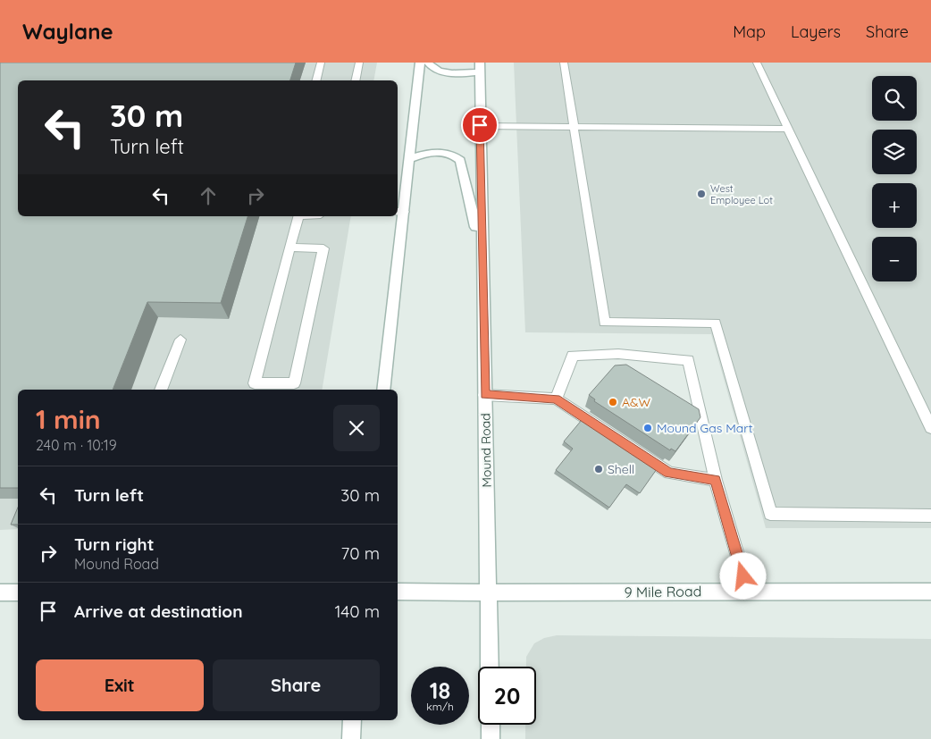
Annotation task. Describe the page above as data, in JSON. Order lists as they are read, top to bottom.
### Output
{
  "streets": {
    "main road": ["Mound Road", "9 Mile Road"]
  },
  "crossings": [
    ["Mound Road", "9 Mile Road"]
  ],
  "places": [
    "West Employee Lot",
    "A&W",
    "Mound Gas Mart",
    "Shell"
  ],
  "page": {
    "header": "Waylane",
    "nav": ["Map", "Layers", "Share"],
    "map_buttons": ["+", "−"],
    "turn": ["30 m", "Turn left"],
    "heading": ["1 min", "240 m · 10:19"],
    "list": [
      {
        "name": "Turn left",
        "value": "30 m"
      },
      {
        "name": "Turn right",
        "note": "Mound Road",
        "value": "70 m"
      },
      {
        "name": "Arrive at destination",
        "value": "140 m"
      }
    ],
    "buttons": ["Exit", "Share"],
    "speed": "18 km/h",
    "limit": "20"
  }
}
